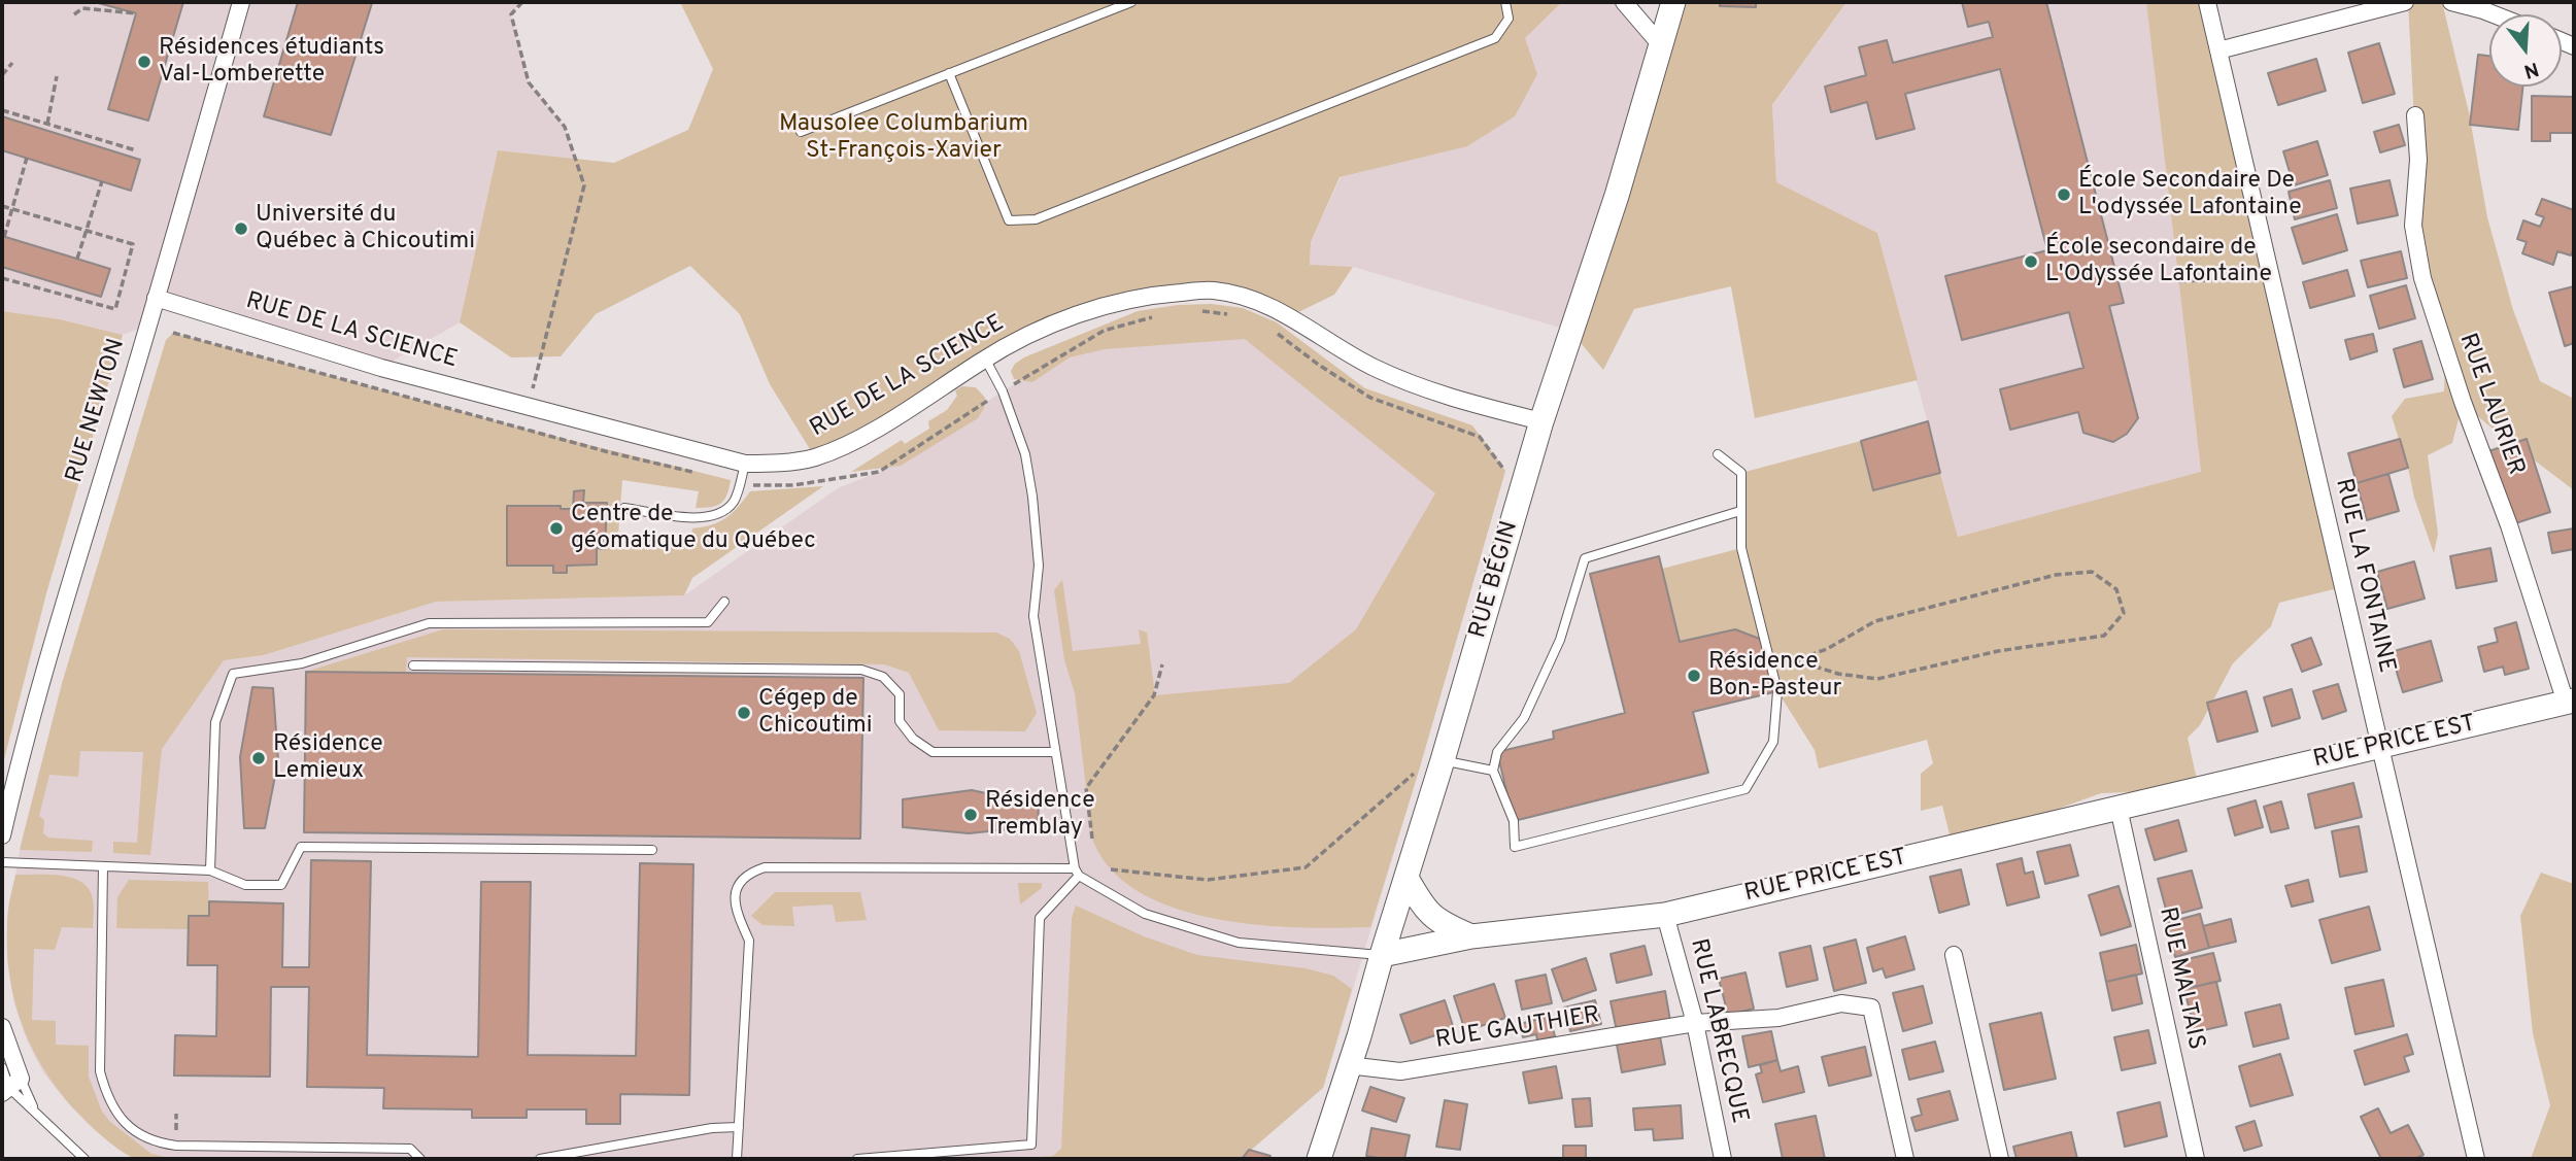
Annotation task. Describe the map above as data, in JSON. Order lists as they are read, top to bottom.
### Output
{
  "streets": {
    "street": [
      "RUE DE LA SCIENCE",
      "RUE LAURIER",
      "RUE NEWTON",
      "RUE LA FONTAINE",
      "RUE BÉGIN",
      "RUE PRICE EST",
      "RUE MALTAIS",
      "RUE GAUTHIER",
      "RUE LABRECQUE"
    ]
  },
  "crossings": [
    ["RUE DE LA SCIENCE", "RUE NEWTON"],
    ["RUE DE LA SCIENCE", "RUE BÉGIN"],
    ["RUE LAURIER", "RUE PRICE EST"],
    ["RUE LA FONTAINE", "RUE PRICE EST"],
    ["RUE BÉGIN", "RUE PRICE EST"],
    ["RUE BÉGIN", "RUE GAUTHIER"],
    ["RUE PRICE EST", "RUE MALTAIS"],
    ["RUE PRICE EST", "RUE LABRECQUE"],
    ["RUE GAUTHIER", "RUE LABRECQUE"]
  ],
  "parks": ["Mausolee Columbarium St-François-Xavier"],
  "places": [
    "Résidences étudiants Val-Lomberette",
    "École Secondaire De L'odyssée Lafontaine",
    "Université du Québec à Chicoutimi",
    "École secondaire de L'Odyssée Lafontaine",
    "Centre de géomatique du Québec",
    "Résidence Bon-Pasteur",
    "Cégep de Chicoutimi",
    "Résidence Lemieux",
    "Résidence Tremblay"
  ],
  "north": "bottom"
}
